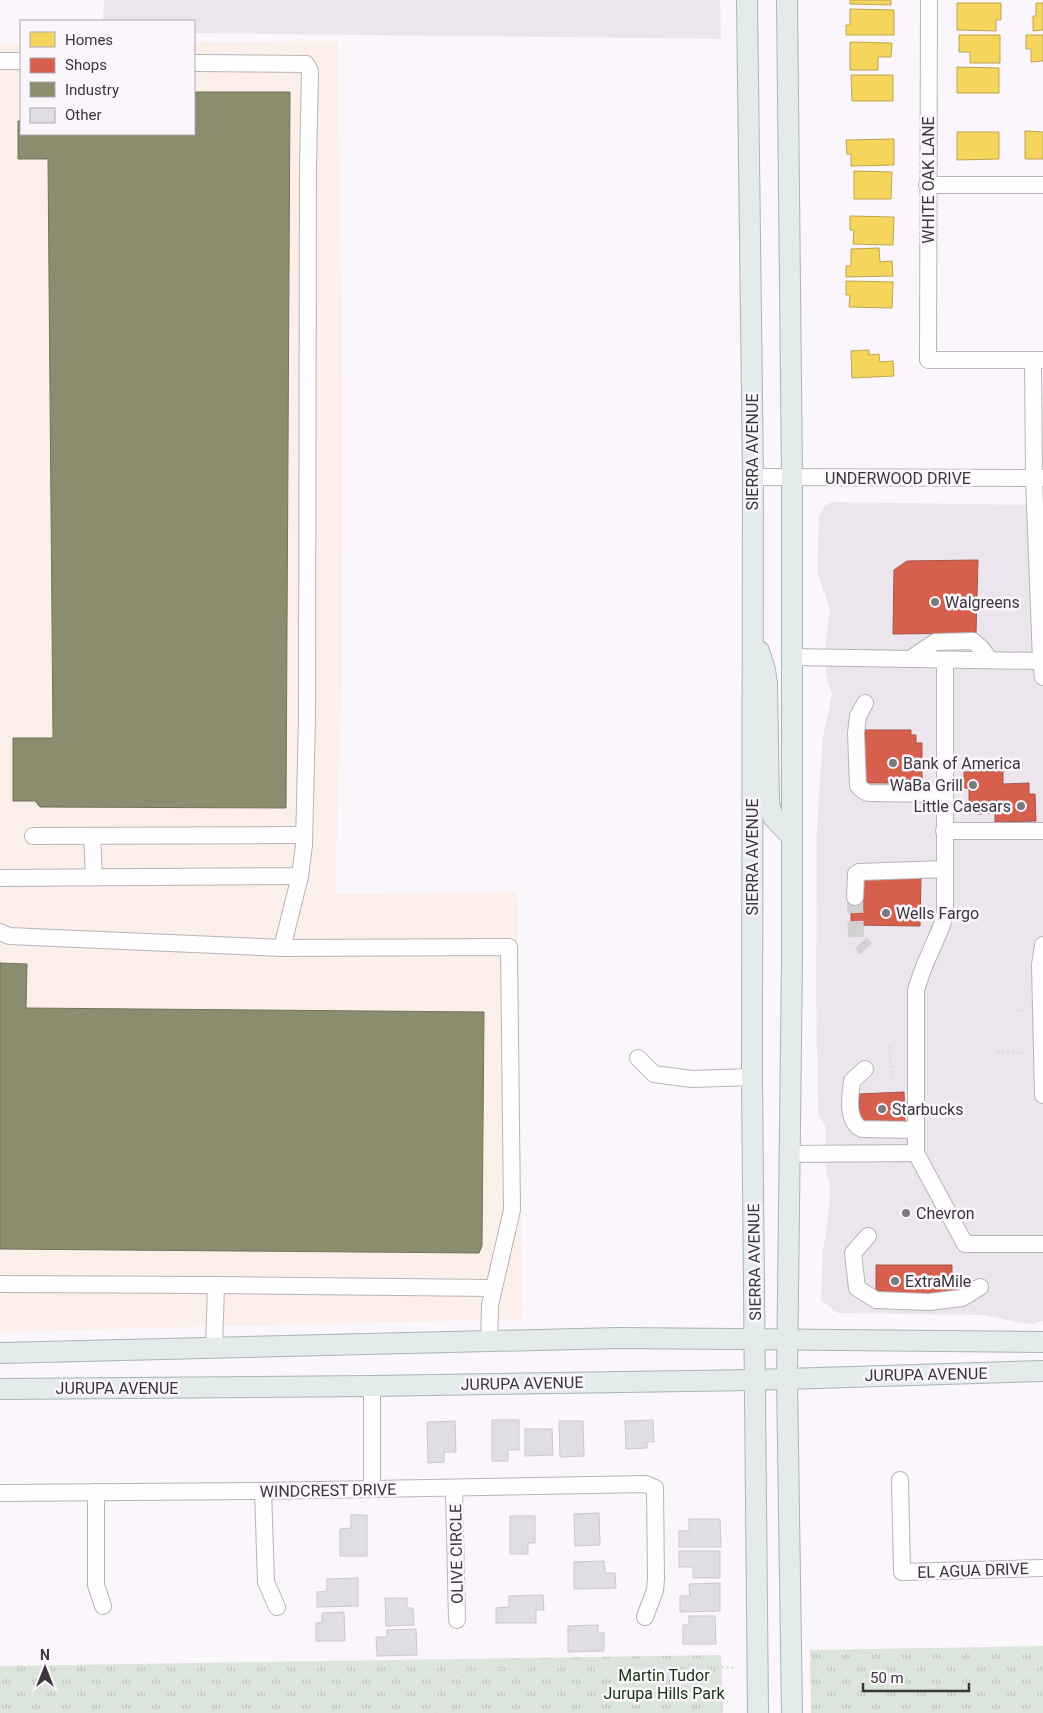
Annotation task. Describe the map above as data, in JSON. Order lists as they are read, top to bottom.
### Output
{
  "streets": {
    "main road": ["SIERRA AVENUE", "JURUPA AVENUE"],
    "street": [
      "WHITE OAK LANE",
      "UNDERWOOD DRIVE",
      "WINDCREST DRIVE",
      "OLIVE CIRCLE",
      "EL AGUA DRIVE"
    ]
  },
  "crossings": [
    ["SIERRA AVENUE", "UNDERWOOD DRIVE"],
    ["SIERRA AVENUE", "JURUPA AVENUE"],
    ["WINDCREST DRIVE", "OLIVE CIRCLE"]
  ],
  "parks": ["Martin Tudor Jurupa Hills Park"],
  "places": [
    "Walgreens",
    "Bank of America",
    "WaBa Grill",
    "Little Caesars",
    "Wells Fargo",
    "Starbucks",
    "Chevron",
    "ExtraMile"
  ],
  "legend": [
    "Homes",
    "Shops",
    "Industry",
    "Other"
  ],
  "scale_bar": "50 m",
  "north": "top"
}
